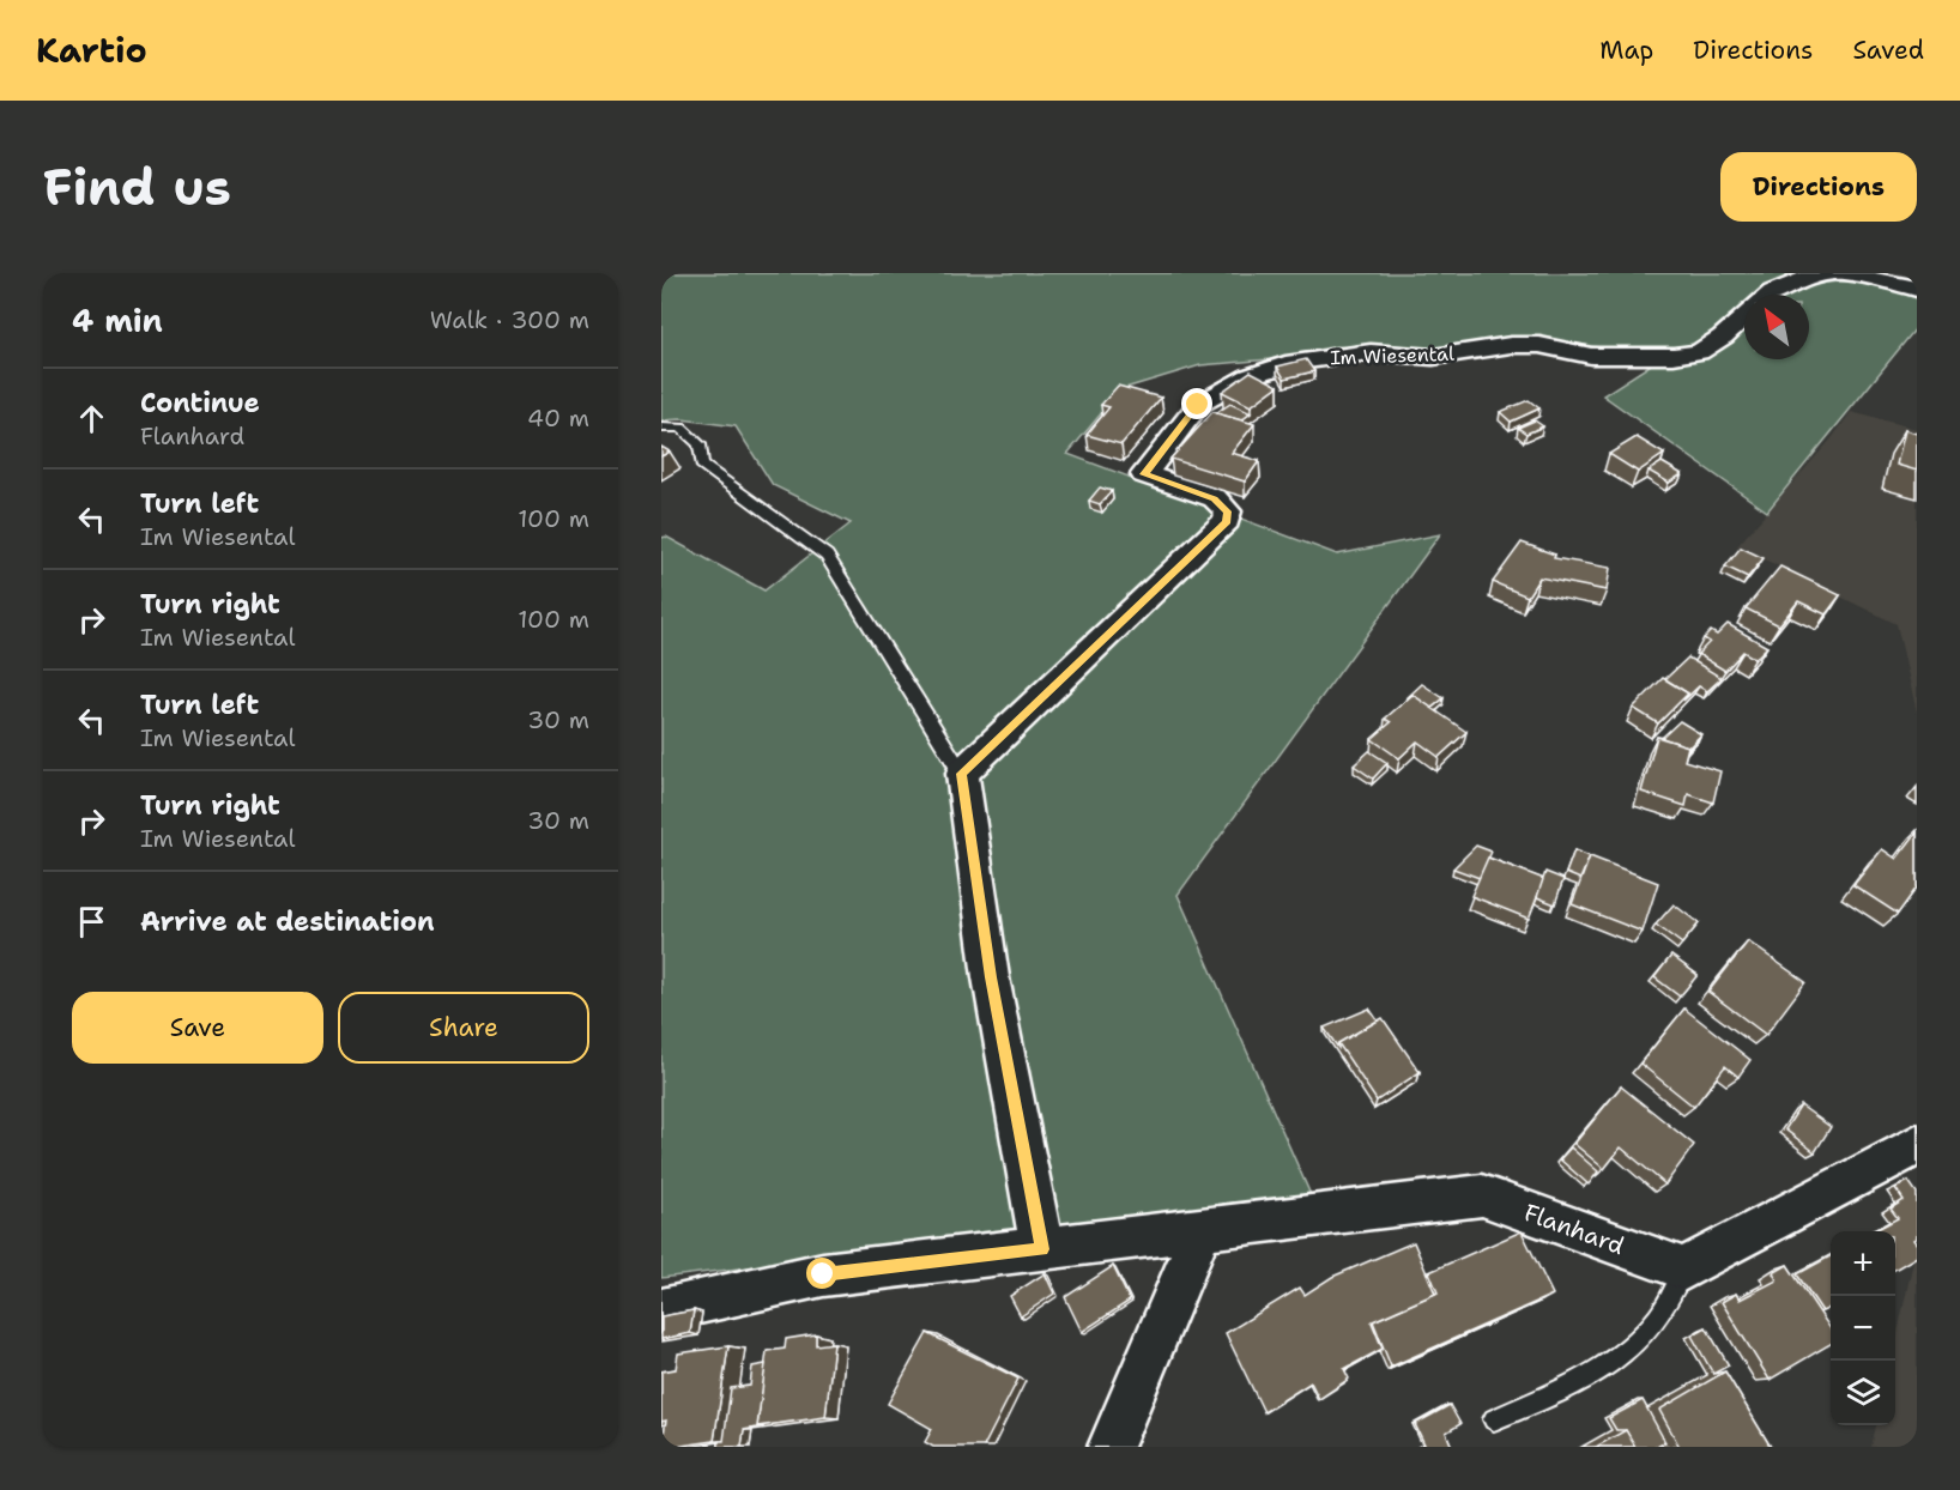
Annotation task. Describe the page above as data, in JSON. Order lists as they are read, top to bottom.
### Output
{
  "streets": {
    "street": ["Im Wiesental", "Flanhard"]
  },
  "north": "top left",
  "page": {
    "header": "Kartio",
    "nav": ["Map", "Directions", "Saved"],
    "buttons": [
      "Directions",
      ["Save", "Share"]
    ],
    "title": "Find us",
    "heading": ["4 min", "Walk · 300 m"],
    "list": [
      ["Continue", "Flanhard", "40 m"],
      ["Turn left", "Im Wiesental", "100 m"],
      ["Turn right", "Im Wiesental", "100 m"],
      ["Turn left", "Im Wiesental", "30 m"],
      ["Turn right", "Im Wiesental", "30 m"],
      "Arrive at destination"
    ],
    "map_buttons": ["+", "−"]
  }
}
